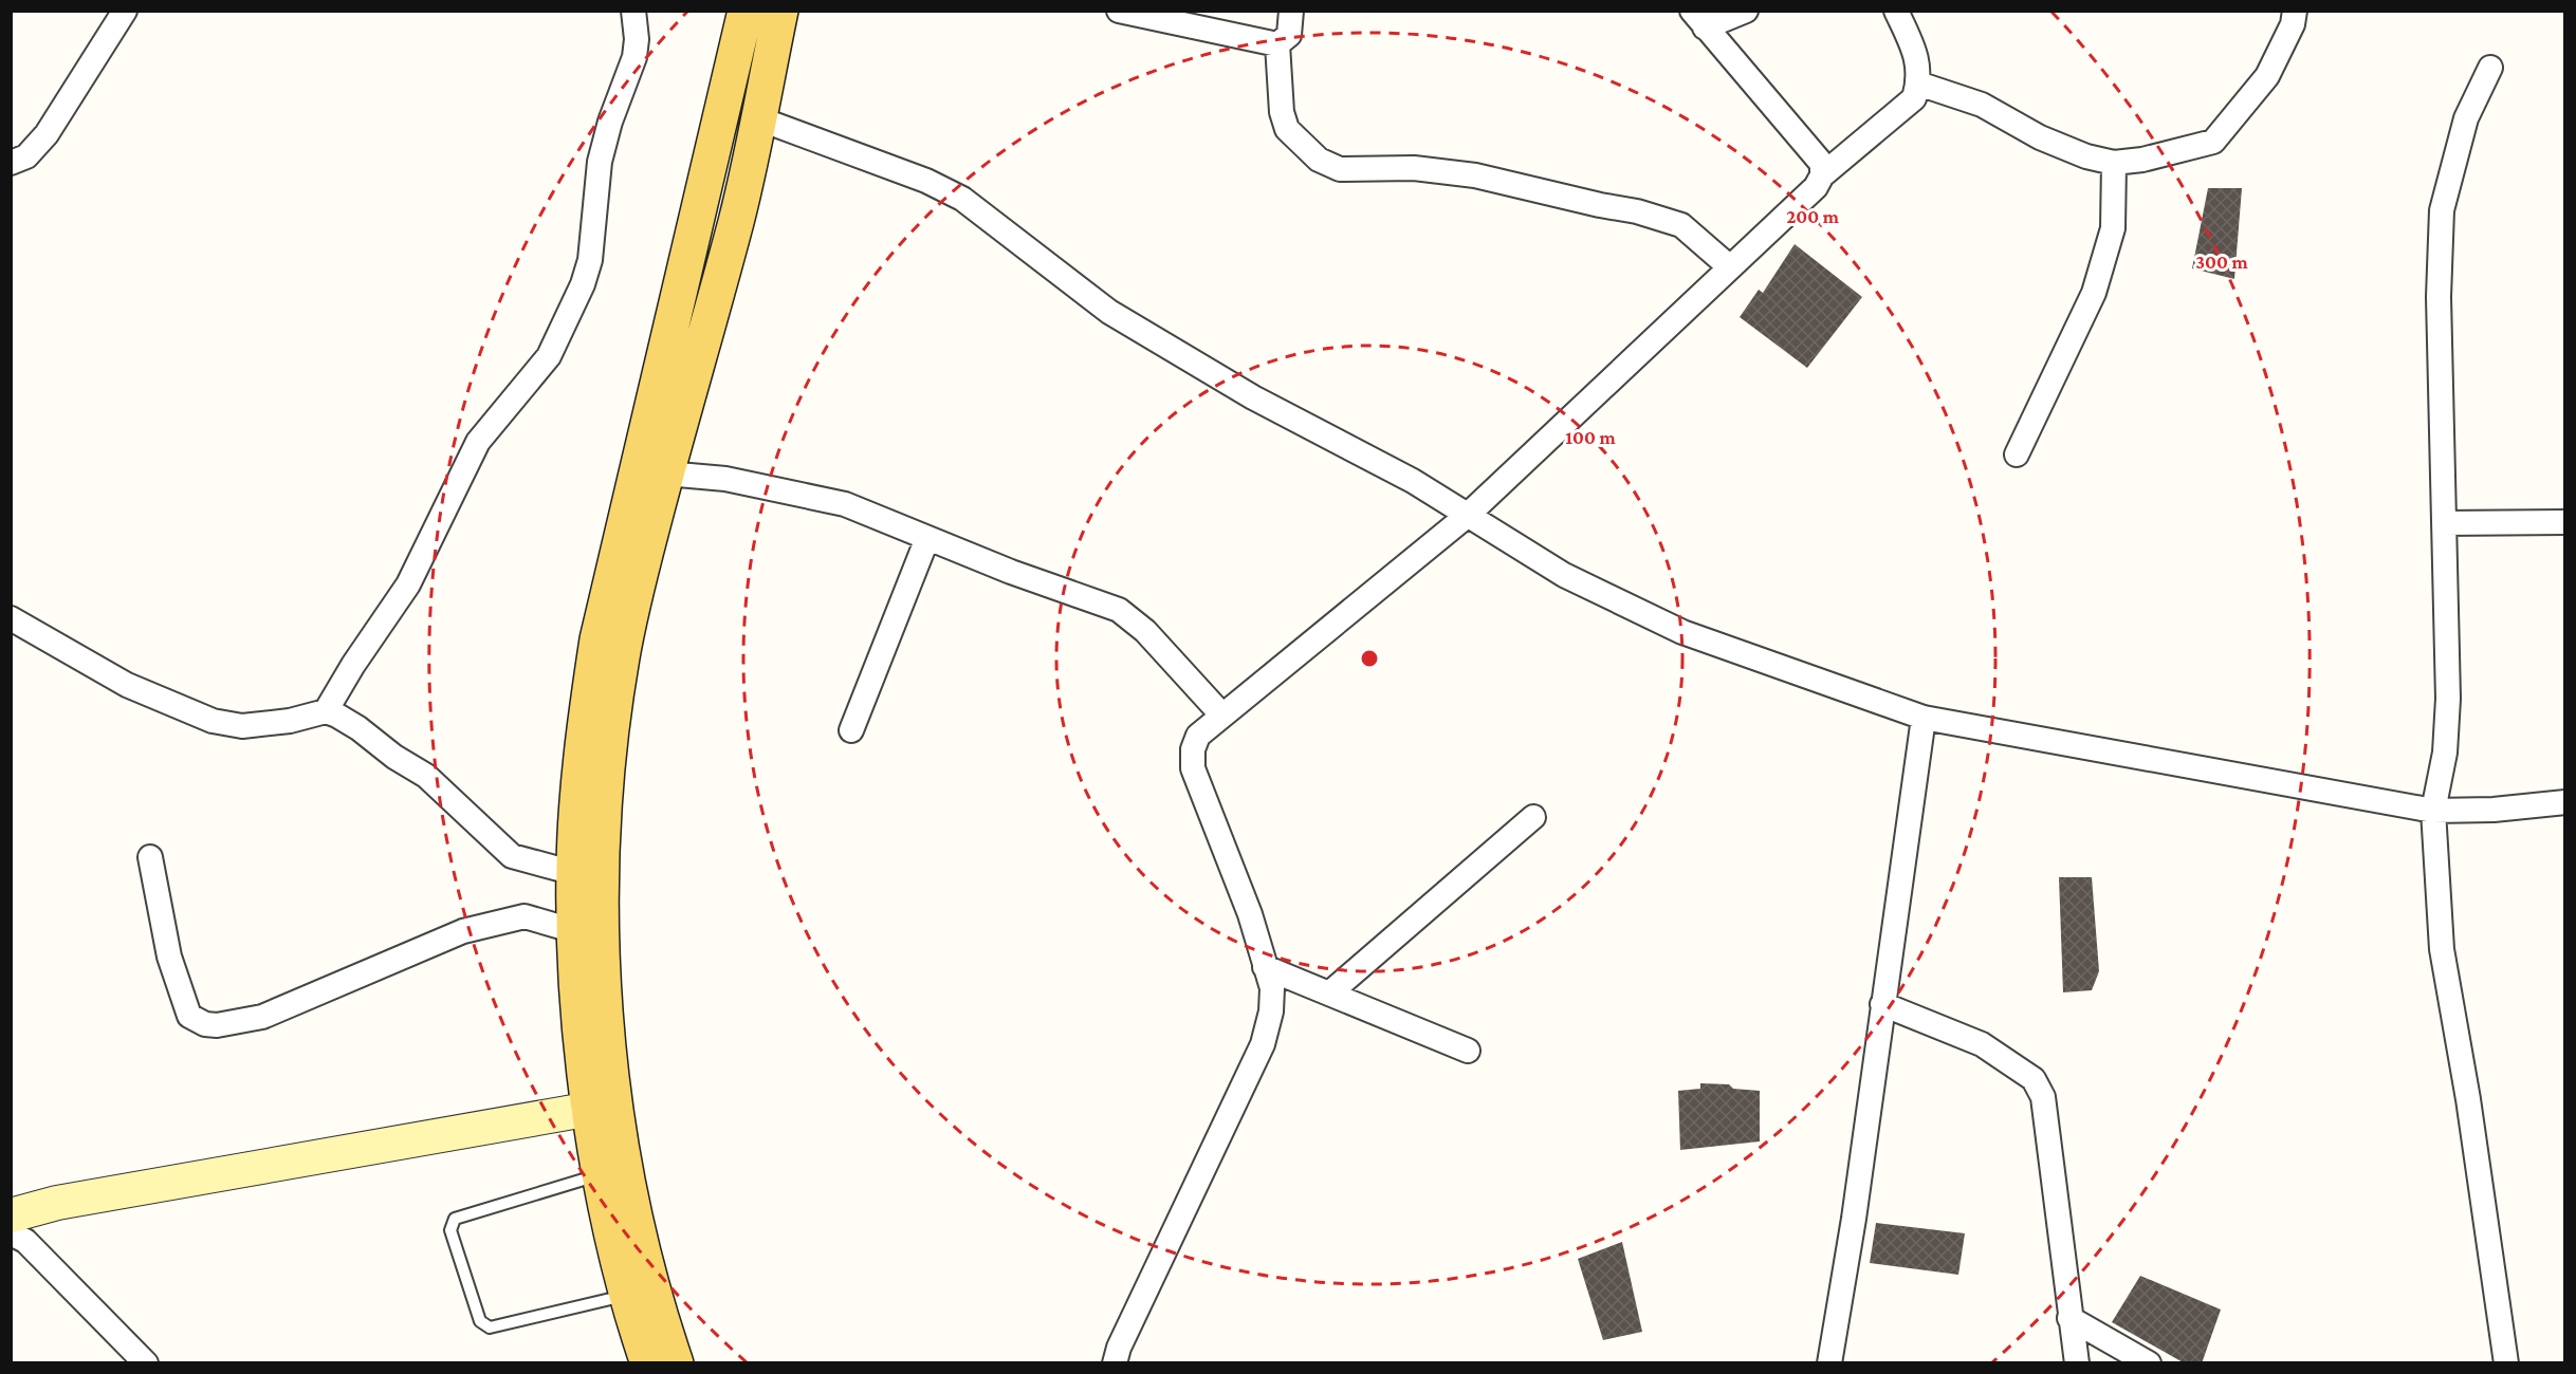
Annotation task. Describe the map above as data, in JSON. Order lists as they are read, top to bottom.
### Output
{
  "rings": ["200 m", "300 m", "100 m"]
}
